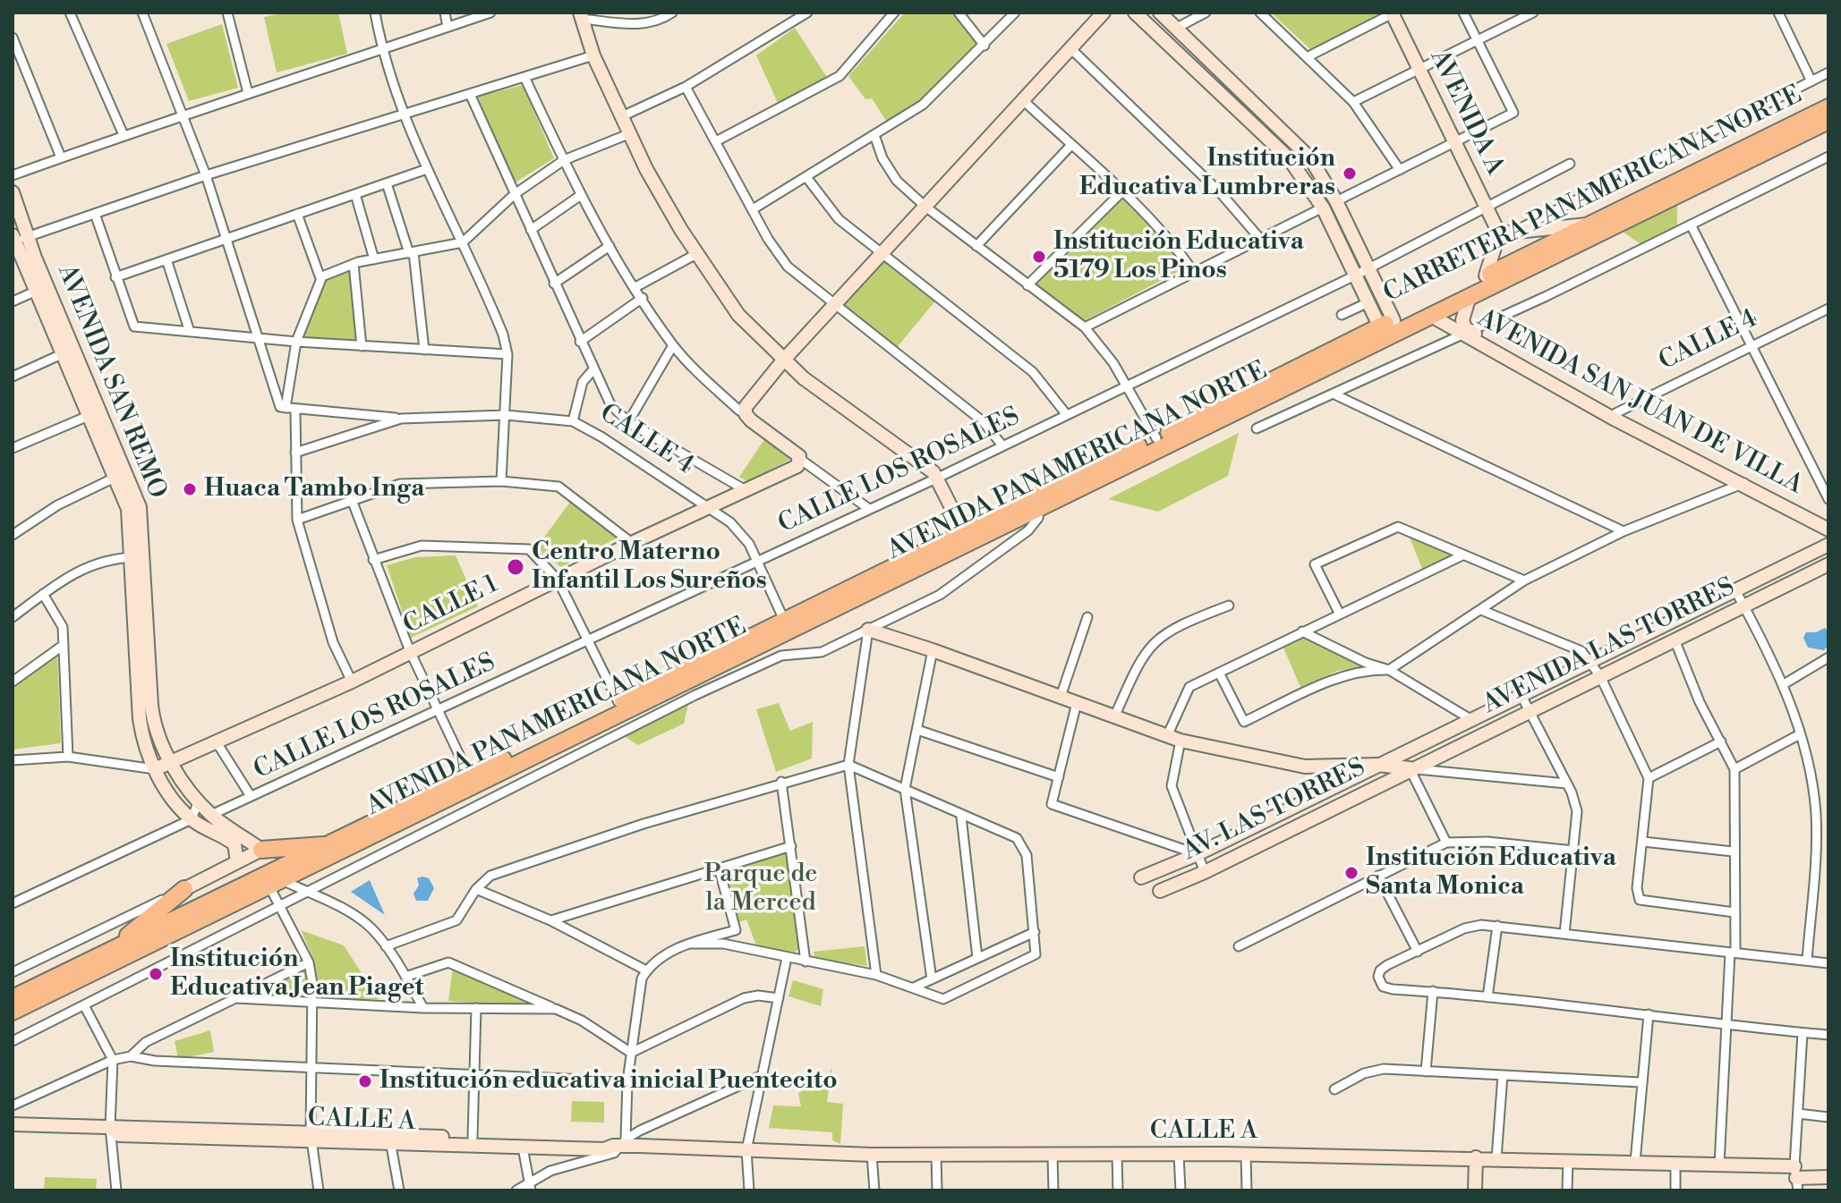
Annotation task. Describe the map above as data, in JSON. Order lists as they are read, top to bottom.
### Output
{
  "streets": {
    "highway": ["CARRETERA PANAMERICANA NORTE", "AVENIDA PANAMERICANA NORTE"],
    "street": [
      "AVENIDA A",
      "CALLE 4",
      "AVENIDA SAN REMO",
      "AVENIDA SAN JUAN DE VILLA",
      "CALLE LOS ROSALES",
      "CALLE 1",
      "AVENIDA LAS TORRES",
      "AV. LAS TORRES",
      "CALLE A"
    ]
  },
  "crossings": [
    ["AVENIDA A", "CALLE LOS ROSALES"],
    ["CARRETERA PANAMERICANA NORTE", "AVENIDA SAN JUAN DE VILLA"],
    ["CARRETERA PANAMERICANA NORTE", "AVENIDA PANAMERICANA NORTE"],
    ["CALLE 4", "AVENIDA SAN JUAN DE VILLA"],
    ["CALLE 4", "AVENIDA PANAMERICANA NORTE"],
    ["CALLE 4", "CALLE LOS ROSALES"],
    ["CALLE 4", "CALLE 1"],
    ["AVENIDA SAN REMO", "CALLE LOS ROSALES"],
    ["AVENIDA SAN REMO", "CALLE 1"],
    ["AVENIDA SAN JUAN DE VILLA", "AVENIDA PANAMERICANA NORTE"],
    ["AVENIDA LAS TORRES", "AV. LAS TORRES"]
  ],
  "parks": ["Parque de la Merced"],
  "places": [
    "Institución Educativa Lumbreras",
    "Institución Educativa 5179 Los Pinos",
    "Huaca Tambo Inga",
    "Centro Materno Infantil Los Sureños",
    "Institución Educativa Santa Monica",
    "Institución Educativa Jean Piaget",
    "Institución educativa inicial Puentecito"
  ]
}
